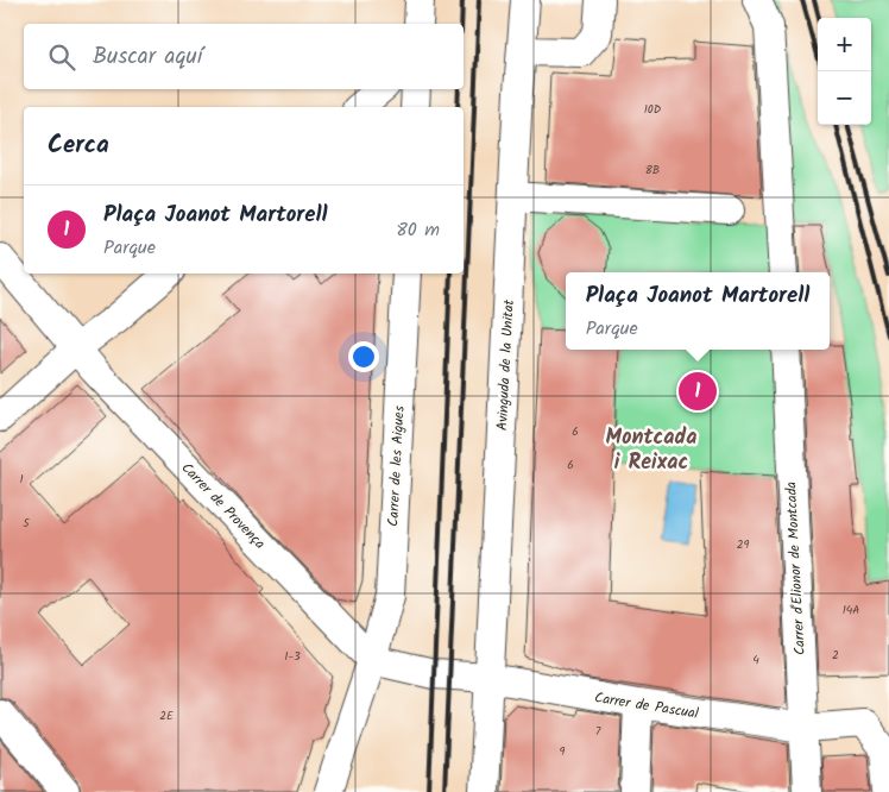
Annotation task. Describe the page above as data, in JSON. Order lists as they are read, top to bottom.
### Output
{
  "streets": {
    "street": [
      "Avinguda de la Unitat",
      "Carrer de les Aigues",
      "Carrer de Provença",
      "Carrer d'Elionor de Montcada",
      "Carrer de Pascual"
    ]
  },
  "crossings": [
    ["Avinguda de la Unitat", "Carrer de Pascual"],
    ["Carrer de les Aigues", "Carrer de Provença"],
    ["Carrer de les Aigues", "Carrer de Pascual"],
    ["Carrer de Provença", "Carrer de Pascual"],
    ["Carrer d'Elionor de Montcada", "Carrer de Pascual"]
  ],
  "districts": ["Montcada i Reixac"],
  "house_numbers": [
    "10D",
    "8B",
    "6",
    "6",
    "1",
    "5",
    "29",
    "14A",
    "2",
    "1-3",
    "4",
    "2E",
    "7",
    "9"
  ],
  "page": {
    "map_buttons": ["+", "−"],
    "search": "Buscar aquí",
    "heading": "Cerca",
    "list": [
      {
        "mark": "1",
        "name": "Plaça Joanot Martorell",
        "note": "Parque",
        "value": "80 m"
      }
    ],
    "popup": ["Plaça Joanot Martorell", "Parque"],
    "pins": "1"
  }
}
